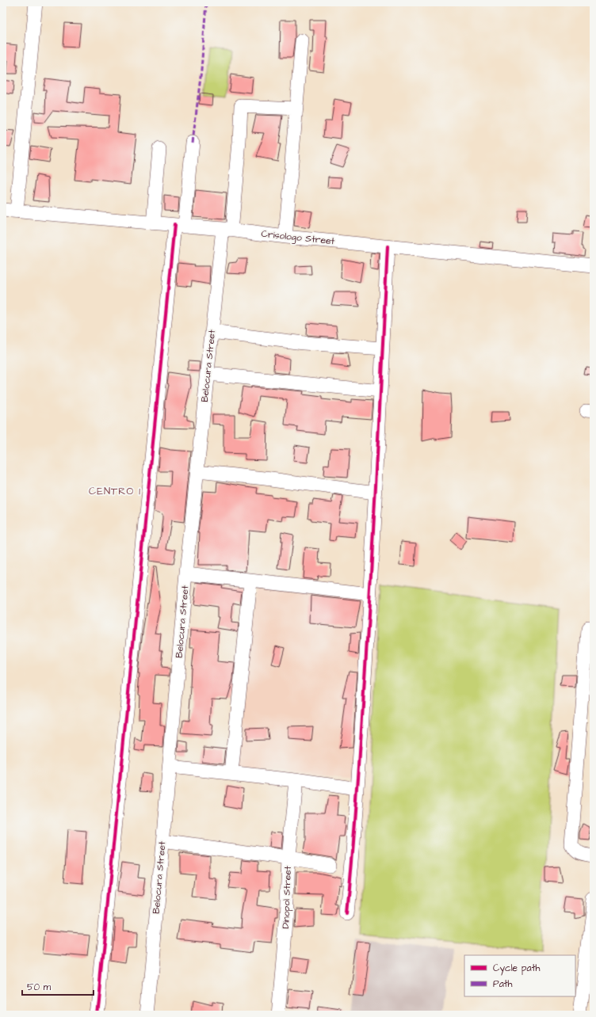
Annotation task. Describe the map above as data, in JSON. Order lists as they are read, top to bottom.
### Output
{
  "streets": {
    "street": ["Crisologo Street", "Belocura Street", "Dinopol Street"]
  },
  "crossings": [
    ["Crisologo Street", "Belocura Street"]
  ],
  "districts": ["CENTRO 1"],
  "legend": ["Cycle path", "Path"],
  "scale_bar": "50 m"
}
